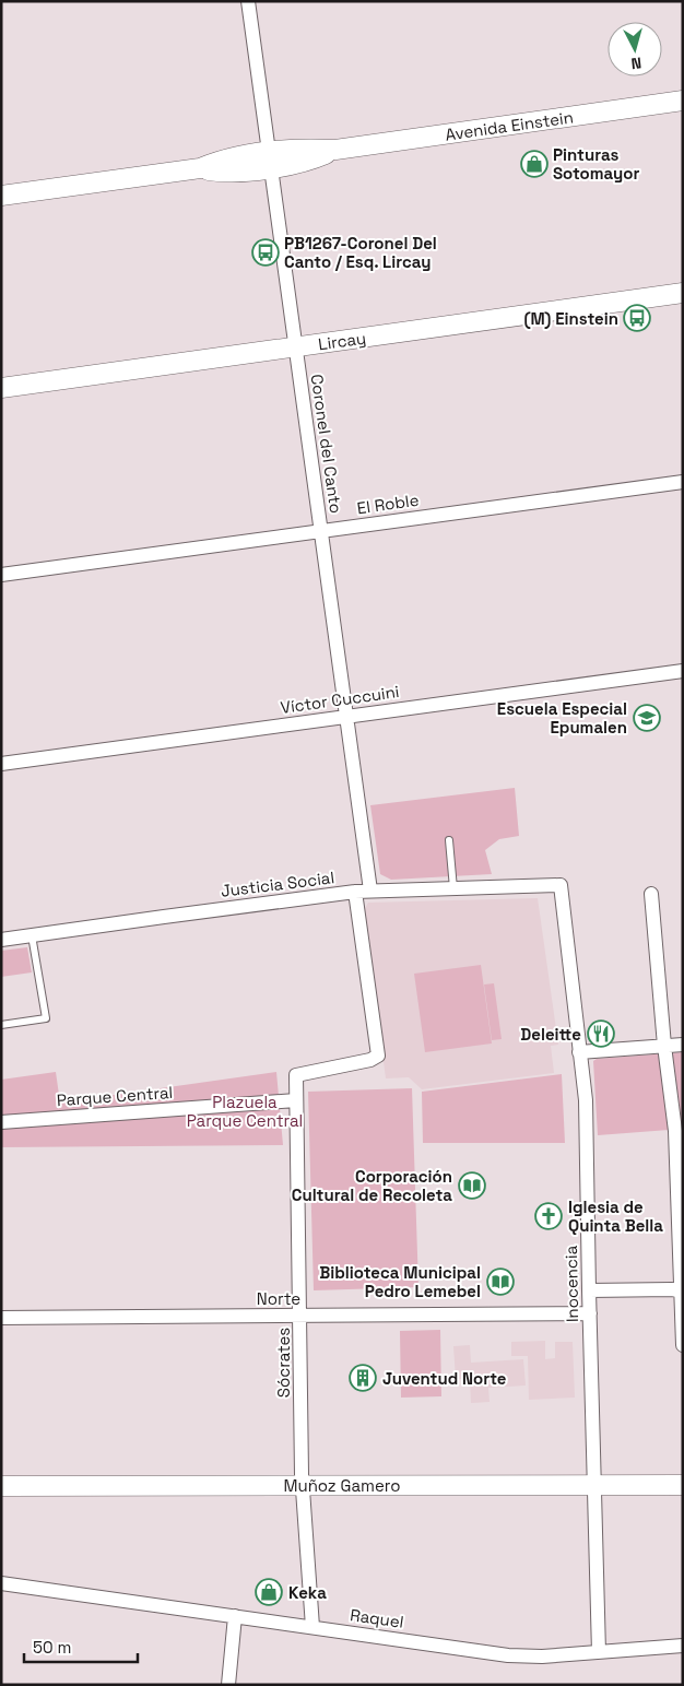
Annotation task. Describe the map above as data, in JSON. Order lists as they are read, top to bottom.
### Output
{
  "streets": {
    "street": [
      "Avenida Einstein",
      "Lircay",
      "Coronel del Canto",
      "El Roble",
      "Víctor Cuccuini",
      "Justicia Social",
      "Parque Central",
      "Inocencia",
      "Norte",
      "Sócrates",
      "Muñoz Gamero",
      "Raquel"
    ]
  },
  "crossings": [
    ["Avenida Einstein", "Coronel del Canto"],
    ["Lircay", "Coronel del Canto"],
    ["Coronel del Canto", "El Roble"],
    ["Coronel del Canto", "Víctor Cuccuini"],
    ["Coronel del Canto", "Justicia Social"],
    ["Justicia Social", "Inocencia"],
    ["Justicia Social", "Sócrates"],
    ["Parque Central", "Sócrates"],
    ["Inocencia", "Norte"],
    ["Inocencia", "Muñoz Gamero"],
    ["Inocencia", "Raquel"],
    ["Norte", "Sócrates"],
    ["Sócrates", "Muñoz Gamero"],
    ["Sócrates", "Raquel"]
  ],
  "parks": ["Plazuela Parque Central"],
  "places": {
    "shop": ["Pinturas Sotomayor", "Keka"],
    "bus stop": ["PB1267-Coronel Del Canto / Esq. Lircay", "(M) Einstein"],
    "school or university": ["Escuela Especial Epumalen"],
    "restaurant": ["Deleitte"],
    "library": ["Corporación Cultural de Recoleta", "Biblioteca Municipal Pedro Lemebel"],
    "church": ["Iglesia de Quinta Bella"],
    "building": ["Juventud Norte"]
  },
  "scale_bar": "50 m",
  "north": "bottom"
}
